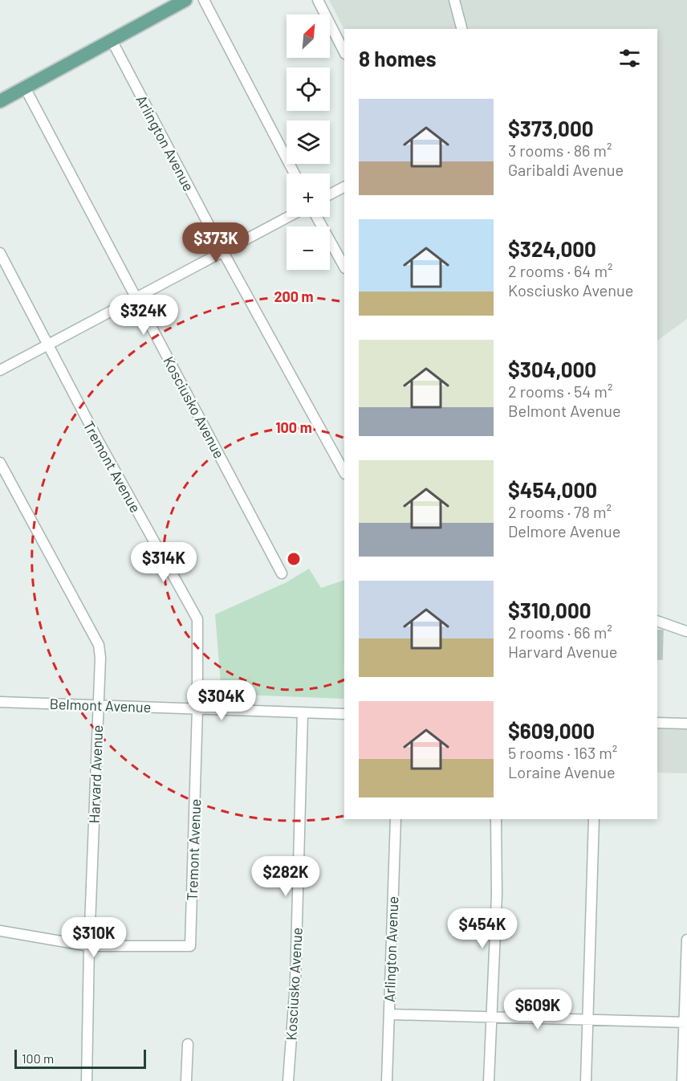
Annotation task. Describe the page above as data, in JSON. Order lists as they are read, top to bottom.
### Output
{
  "streets": {
    "street": [
      "Arlington Avenue",
      "Kosciusko Avenue",
      "Tremont Avenue",
      "Belmont Avenue",
      "Harvard Avenue"
    ]
  },
  "crossings": [
    ["Kosciusko Avenue", "Belmont Avenue"],
    ["Tremont Avenue", "Belmont Avenue"],
    ["Tremont Avenue", "Harvard Avenue"],
    ["Belmont Avenue", "Harvard Avenue"]
  ],
  "scale_bar": "100 m",
  "north": "top right",
  "page": {
    "map_buttons": ["+", "−"],
    "heading": "8 homes",
    "list": [
      {
        "name": "$373,000",
        "note": "3 rooms · 86 m² · Garibaldi Avenue"
      },
      {
        "name": "$324,000",
        "note": "2 rooms · 64 m² · Kosciusko Avenue"
      },
      {
        "name": "$304,000",
        "note": "2 rooms · 54 m² · Belmont Avenue"
      },
      {
        "name": "$454,000",
        "note": "2 rooms · 78 m² · Delmore Avenue"
      },
      {
        "name": "$310,000",
        "note": "2 rooms · 66 m² · Harvard Avenue"
      },
      {
        "name": "$609,000",
        "note": "5 rooms · 163 m² · Loraine Avenue"
      }
    ],
    "price": [
      "$373K",
      "$324K",
      "$314K",
      "$304K",
      "$282K",
      "$454K",
      "$310K",
      "$609K"
    ],
    "scale": "100 m"
  },
  "rings": ["200 m", "100 m"]
}
